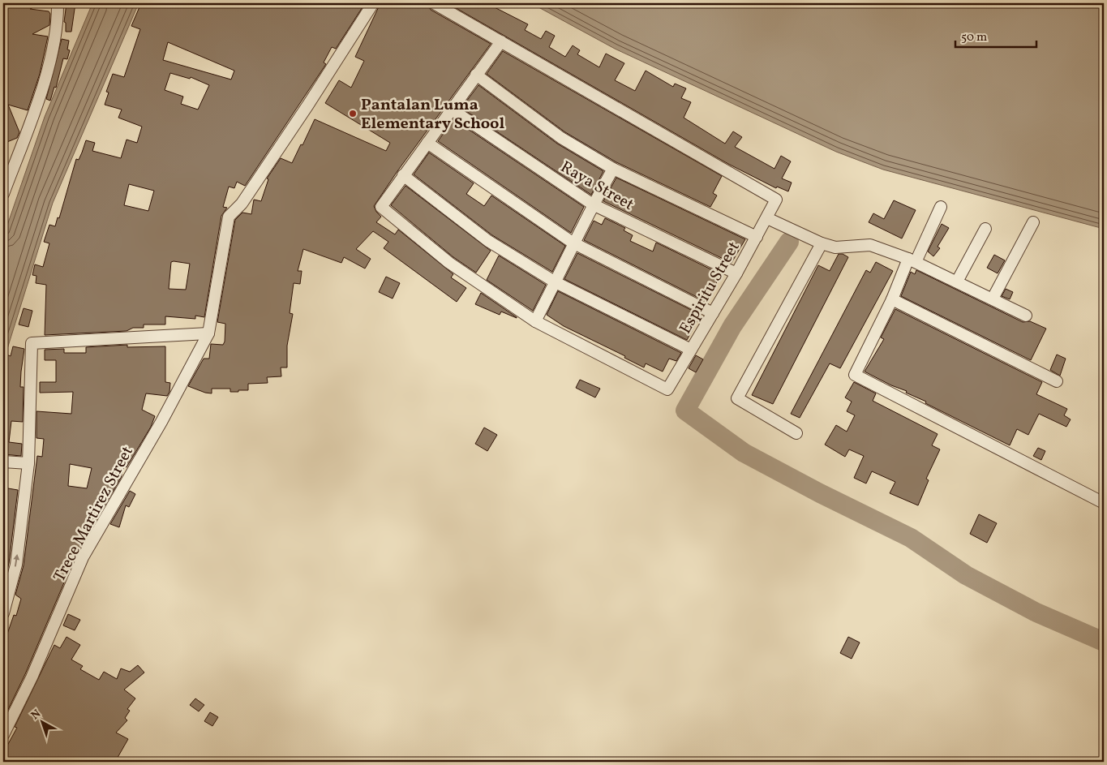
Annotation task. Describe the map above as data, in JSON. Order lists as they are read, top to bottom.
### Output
{
  "streets": {
    "street": ["Raya Street", "Espiritu Street", "Trece Martirez Street"]
  },
  "crossings": [
    ["Raya Street", "Espiritu Street"]
  ],
  "places": ["Pantalan Luma Elementary School"],
  "scale_bar": "50 m",
  "north": "top left"
}
